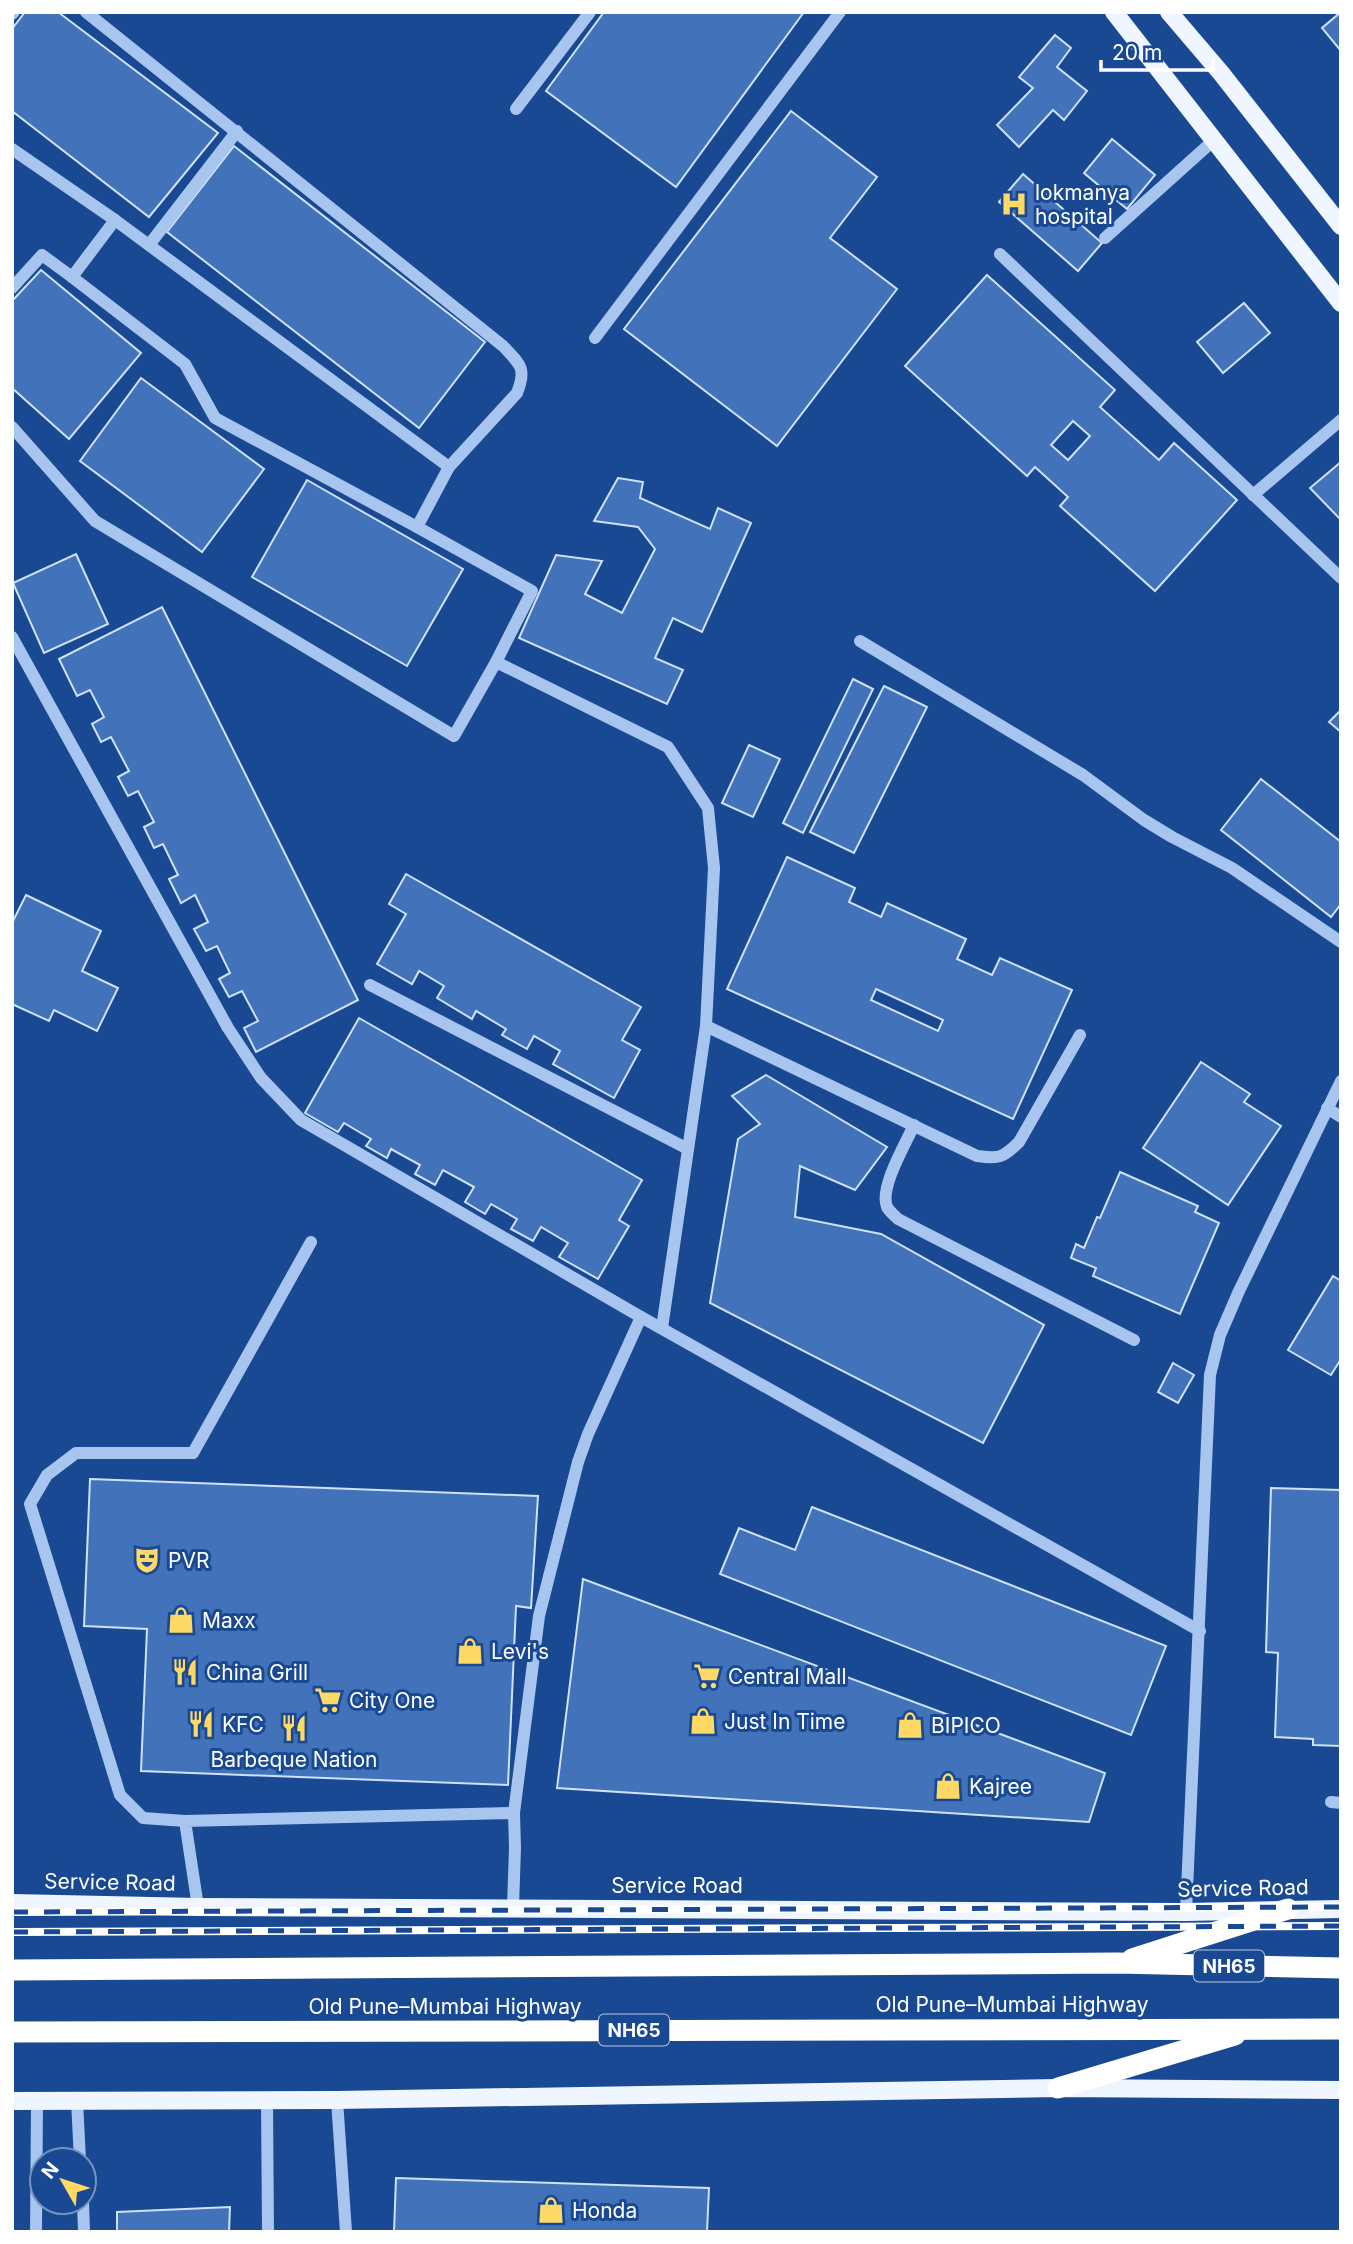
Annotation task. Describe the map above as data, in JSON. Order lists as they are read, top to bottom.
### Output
{
  "streets": {
    "highway": ["NH65", "Old Pune–Mumbai Highway"],
    "main road": ["Service Road"]
  },
  "crossings": [
    ["NH65", "Old Pune–Mumbai Highway"]
  ],
  "places": {
    "hospital": ["lokmanya hospital"],
    "theatre": ["PVR"],
    "shop": [
      "Maxx",
      "Levi's",
      "Just In Time",
      "BIPICO",
      "Kajree",
      "Honda"
    ],
    "restaurant": ["China Grill", "KFC", "Barbeque Nation"],
    "supermarket": ["Central Mall", "City One"]
  },
  "scale_bar": "20 m",
  "north": "top left"
}
